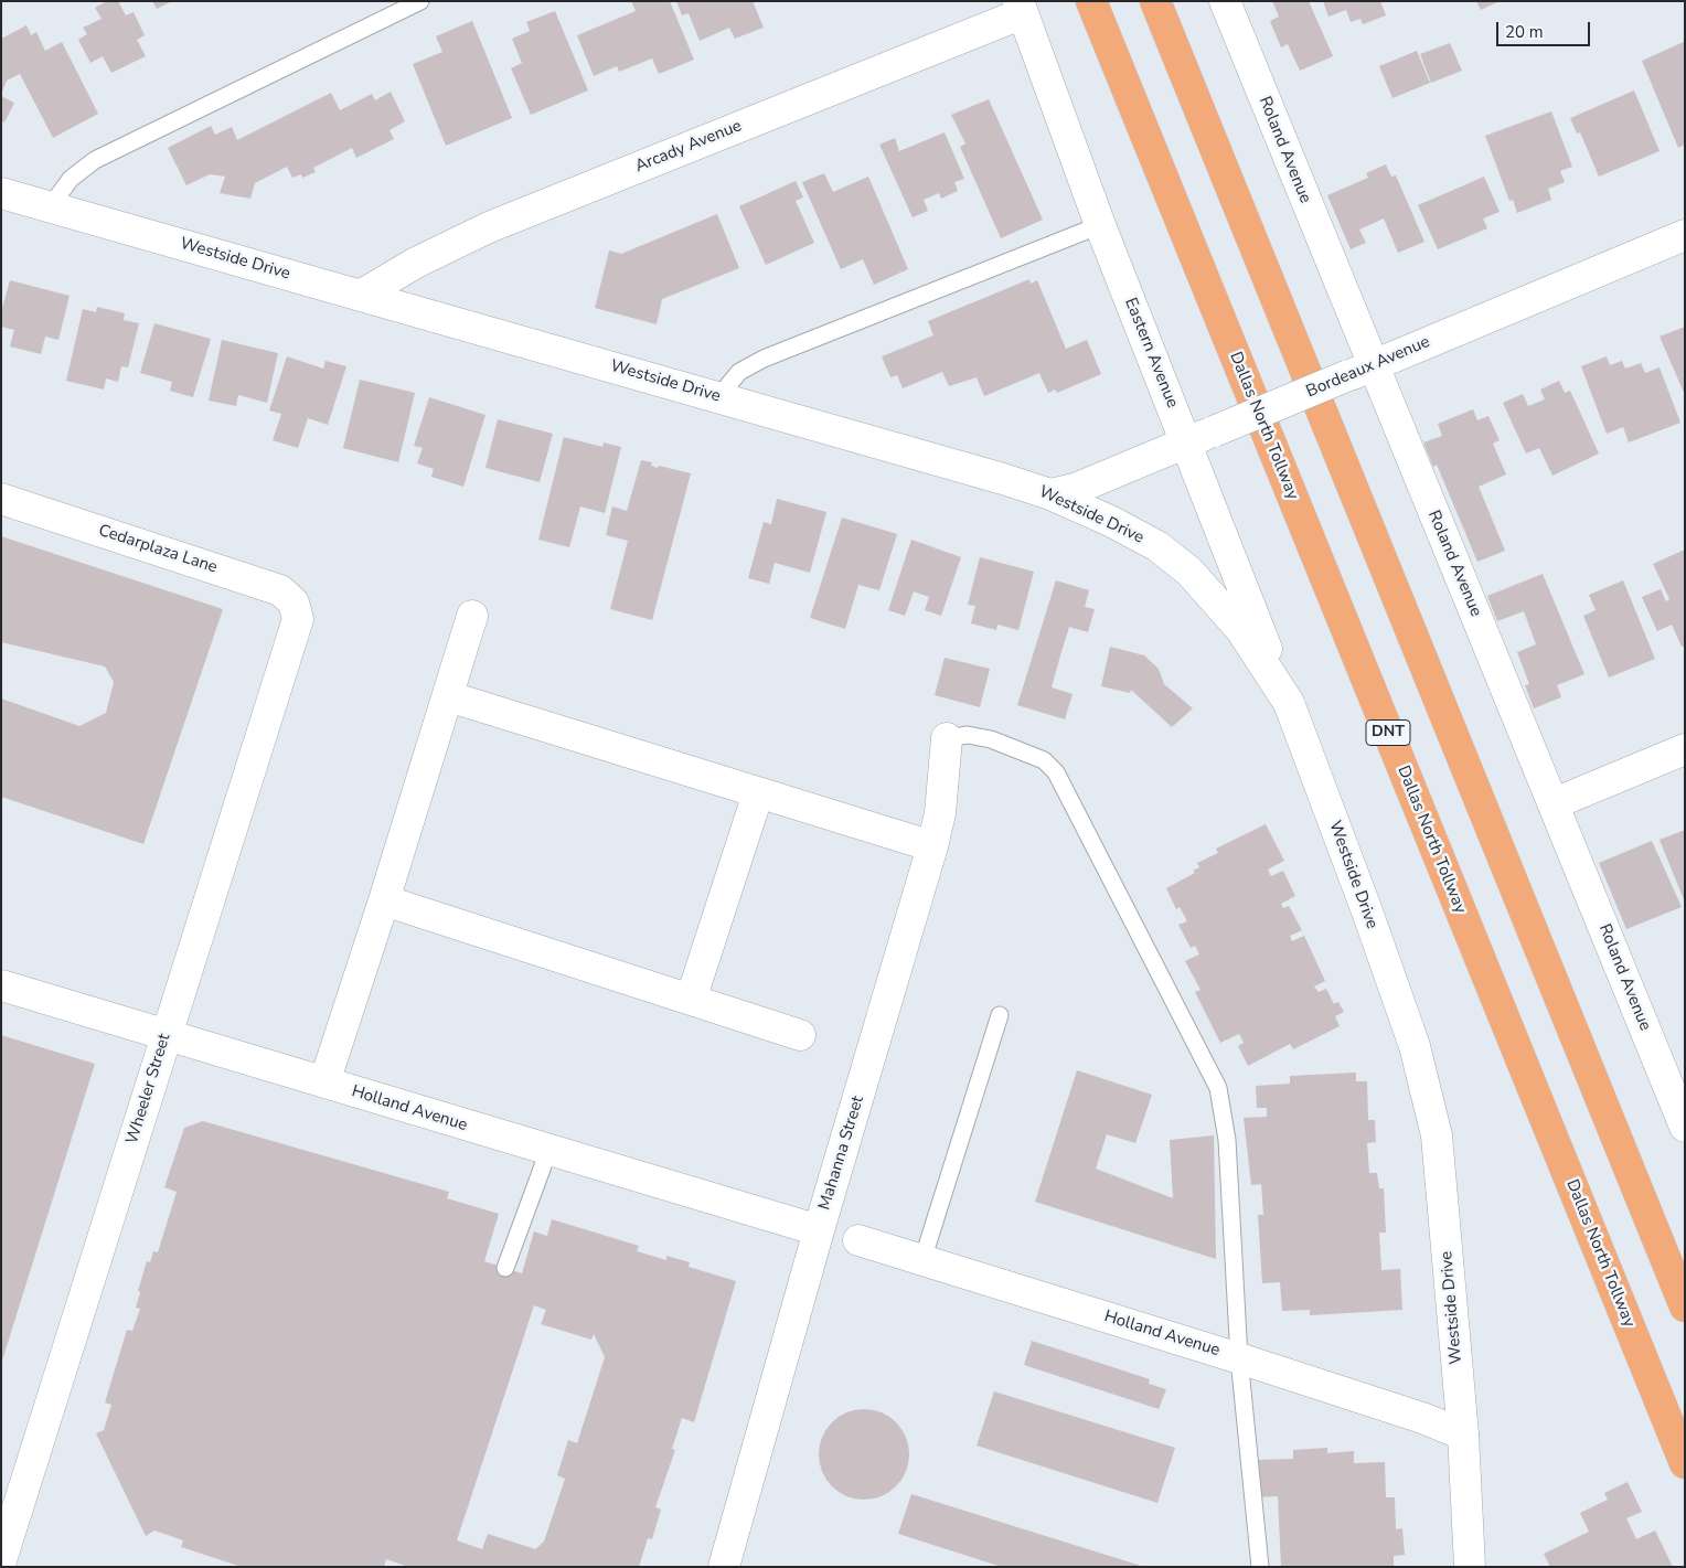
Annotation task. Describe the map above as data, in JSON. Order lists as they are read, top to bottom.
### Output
{
  "streets": {
    "highway": ["Dallas North Tollway", "DNT"],
    "street": [
      "Arcady Avenue",
      "Roland Avenue",
      "Westside Drive",
      "Eastern Avenue",
      "Bordeaux Avenue",
      "Cedarplaza Lane",
      "Wheeler Street",
      "Holland Avenue",
      "Mahanna Street"
    ]
  },
  "crossings": [
    ["Arcady Avenue", "Westside Drive"],
    ["Arcady Avenue", "Eastern Avenue"],
    ["Roland Avenue", "Bordeaux Avenue"],
    ["Westside Drive", "Eastern Avenue"],
    ["Westside Drive", "Bordeaux Avenue"],
    ["Westside Drive", "Holland Avenue"],
    ["Eastern Avenue", "Bordeaux Avenue"],
    ["Cedarplaza Lane", "Wheeler Street"],
    ["Wheeler Street", "Holland Avenue"],
    ["Holland Avenue", "Mahanna Street"]
  ],
  "scale_bar": "20 m"
}
